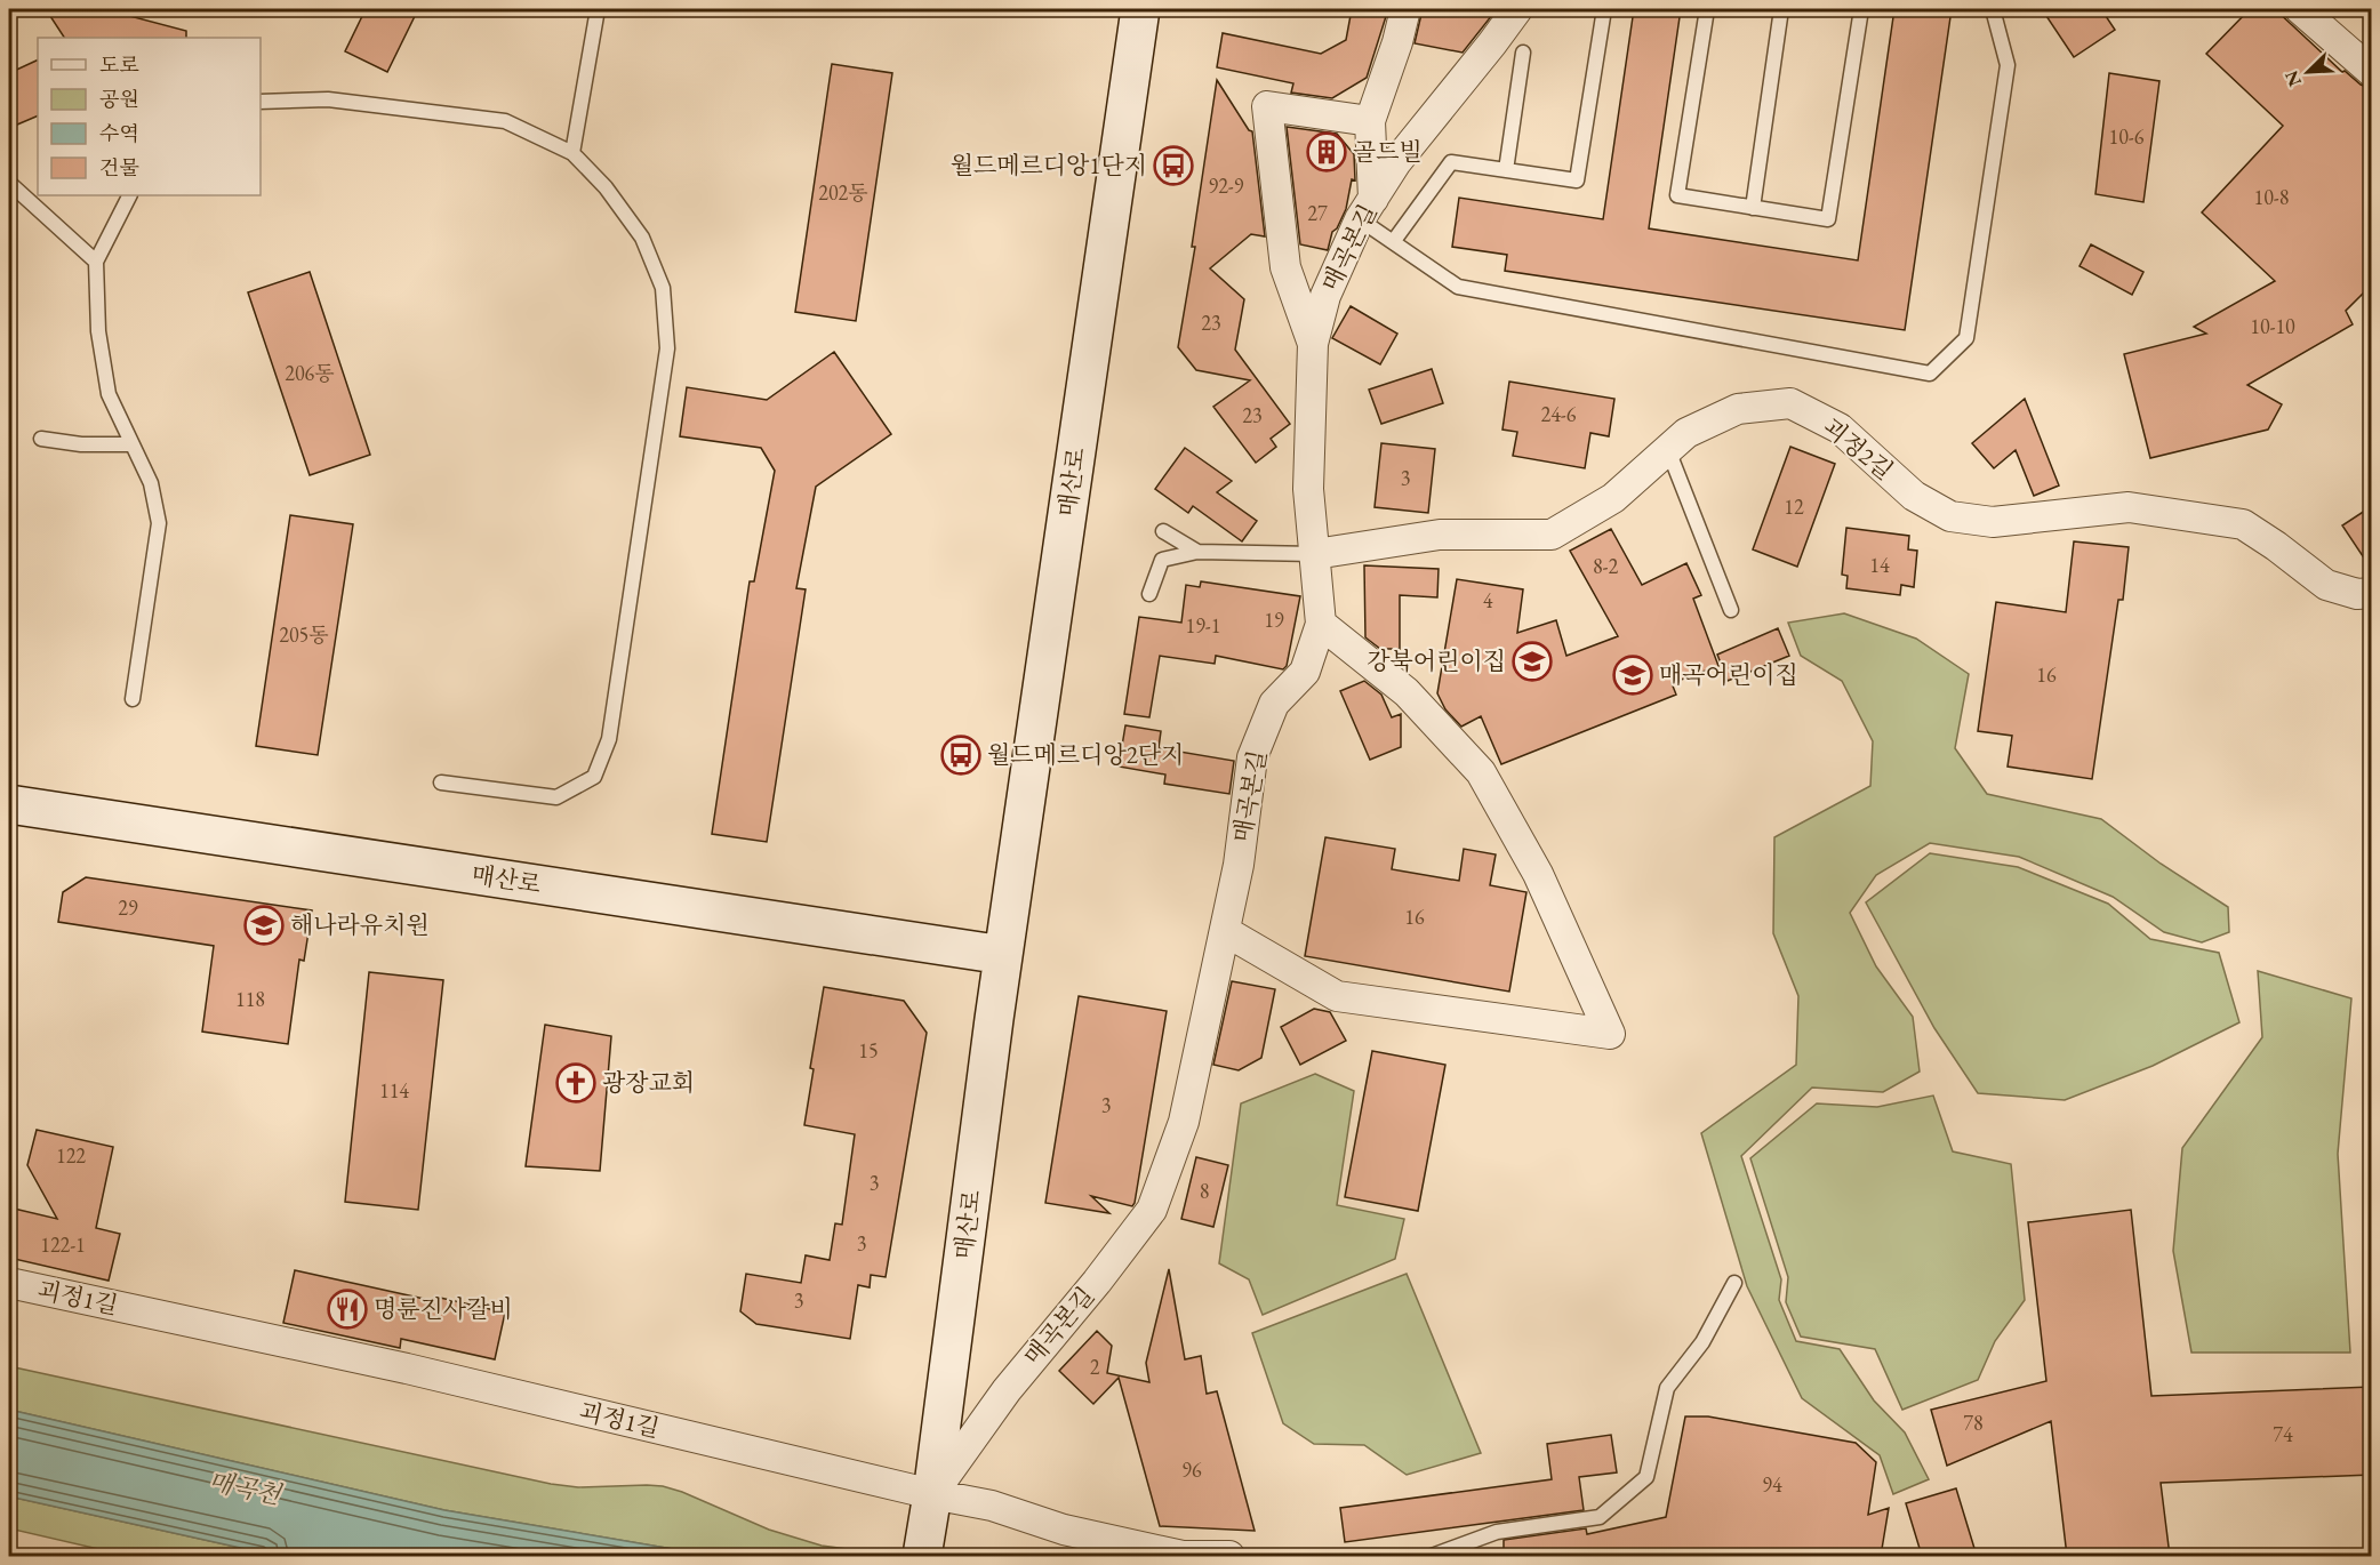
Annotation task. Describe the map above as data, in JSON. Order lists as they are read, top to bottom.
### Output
{
  "streets": {
    "street": [
      "매곡본길",
      "괴정2길",
      "매산로",
      "괴정1길"
    ]
  },
  "crossings": [
    ["매곡본길", "괴정2길"],
    ["매곡본길", "매산로"],
    ["매곡본길", "괴정1길"],
    ["매산로", "괴정1길"]
  ],
  "water": ["매곡천"],
  "places": {
    "building": ["골드빌"],
    "bus stop": ["월드메르디앙1단지", "월드메르디앙2단지"],
    "school or university": ["강북어린이집", "매곡어린이집", "해나라유치원"],
    "church": ["광장교회"],
    "restaurant": ["명륜진사갈비"]
  },
  "house_numbers": [
    "10-6",
    "92-9",
    "202동",
    "10-8",
    "27",
    "23",
    "10-10",
    "206동",
    "24-6",
    "23",
    "3",
    "12",
    "14",
    "8-2",
    "4",
    "19",
    "19-1",
    "205동",
    "16",
    "29",
    "16",
    "118",
    "15",
    "114",
    "3",
    "122",
    "3",
    "8",
    "3",
    "122-1",
    "3",
    "2",
    "78",
    "74",
    "96",
    "94"
  ],
  "legend": [
    "도로",
    "공원",
    "수역",
    "건물"
  ],
  "north": "bottom left"
}
